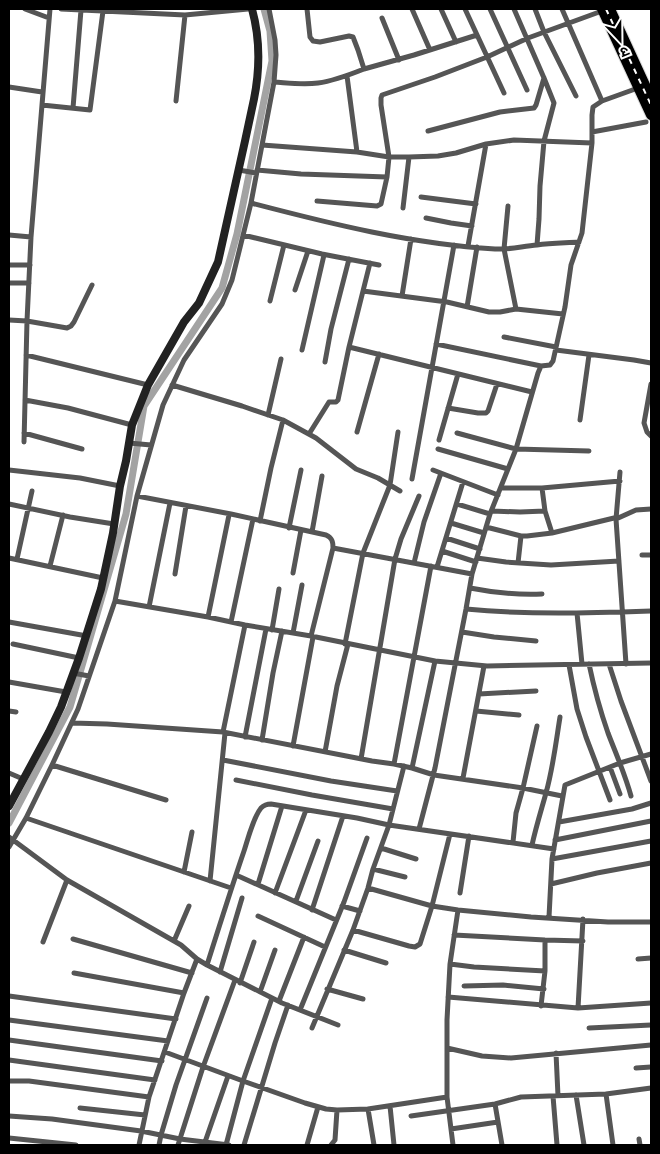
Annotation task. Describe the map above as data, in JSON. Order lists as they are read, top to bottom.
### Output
{
  "north": "bottom"
}
